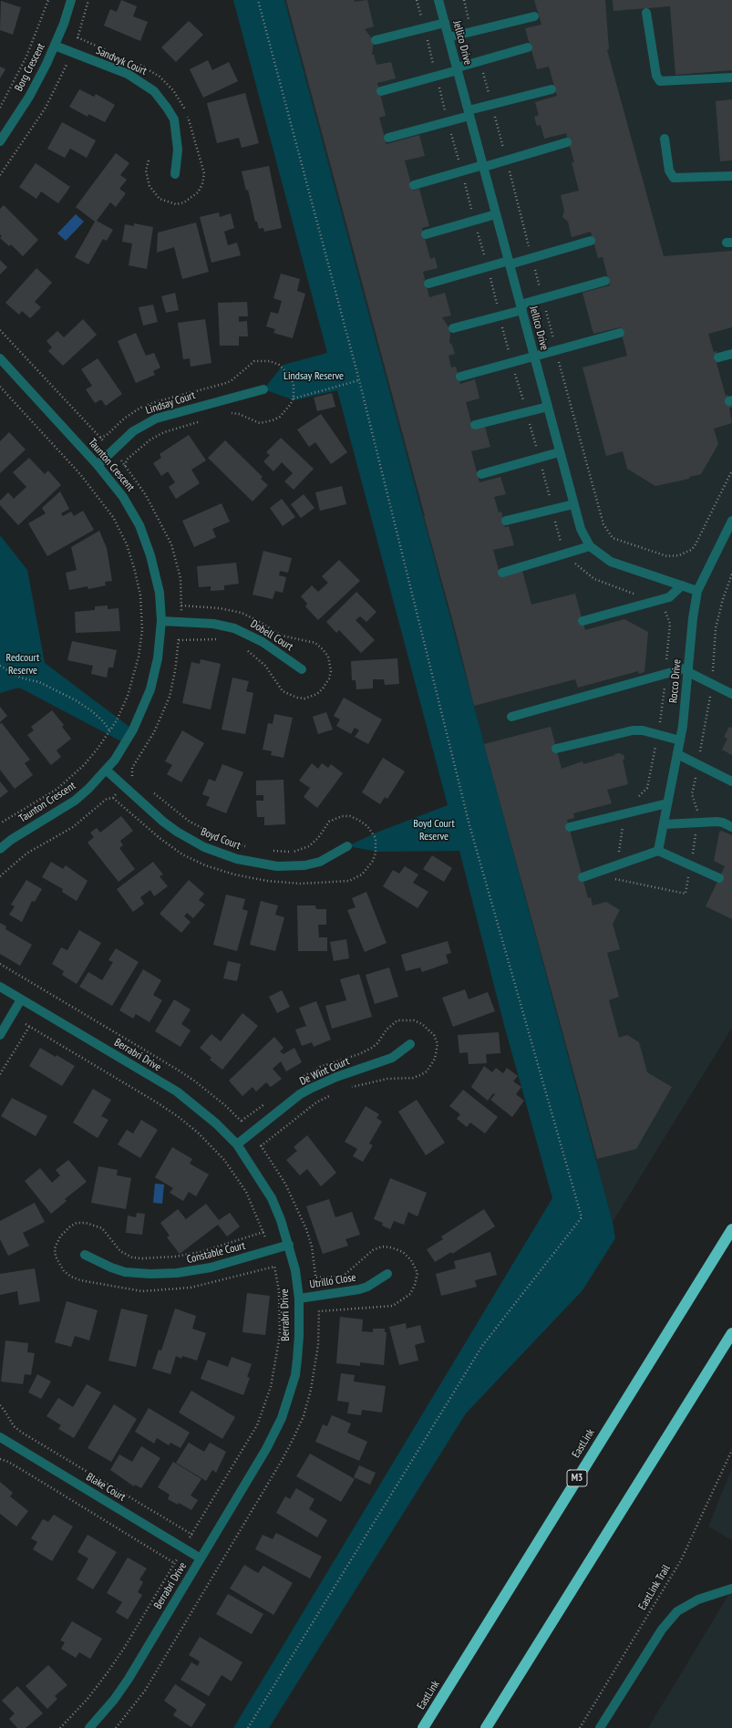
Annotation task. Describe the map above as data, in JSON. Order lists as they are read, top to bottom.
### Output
{
  "streets": {
    "highway": ["EastLink", "M3"],
    "street": [
      "Jellico Drive",
      "Sandvyk Court",
      "Borg Crescent",
      "Lindsay Court",
      "Taunton Crescent",
      "Dobell Court",
      "Rocco Drive",
      "Boyd Court",
      "Berrabri Drive",
      "De Wint Court",
      "Constable Court",
      "Utrillo Close",
      "Blake Court"
    ],
    "path": ["EastLink Trail"]
  },
  "crossings": [
    ["Jellico Drive", "Rocco Drive"],
    ["Sandvyk Court", "Borg Crescent"],
    ["Lindsay Court", "Taunton Crescent"],
    ["Taunton Crescent", "Dobell Court"],
    ["Taunton Crescent", "Boyd Court"],
    ["Berrabri Drive", "De Wint Court"],
    ["Berrabri Drive", "Constable Court"],
    ["Berrabri Drive", "Utrillo Close"],
    ["Berrabri Drive", "Blake Court"]
  ],
  "parks": ["Lindsay Reserve", "Redcourt Reserve", "Boyd Court Reserve"]
}
